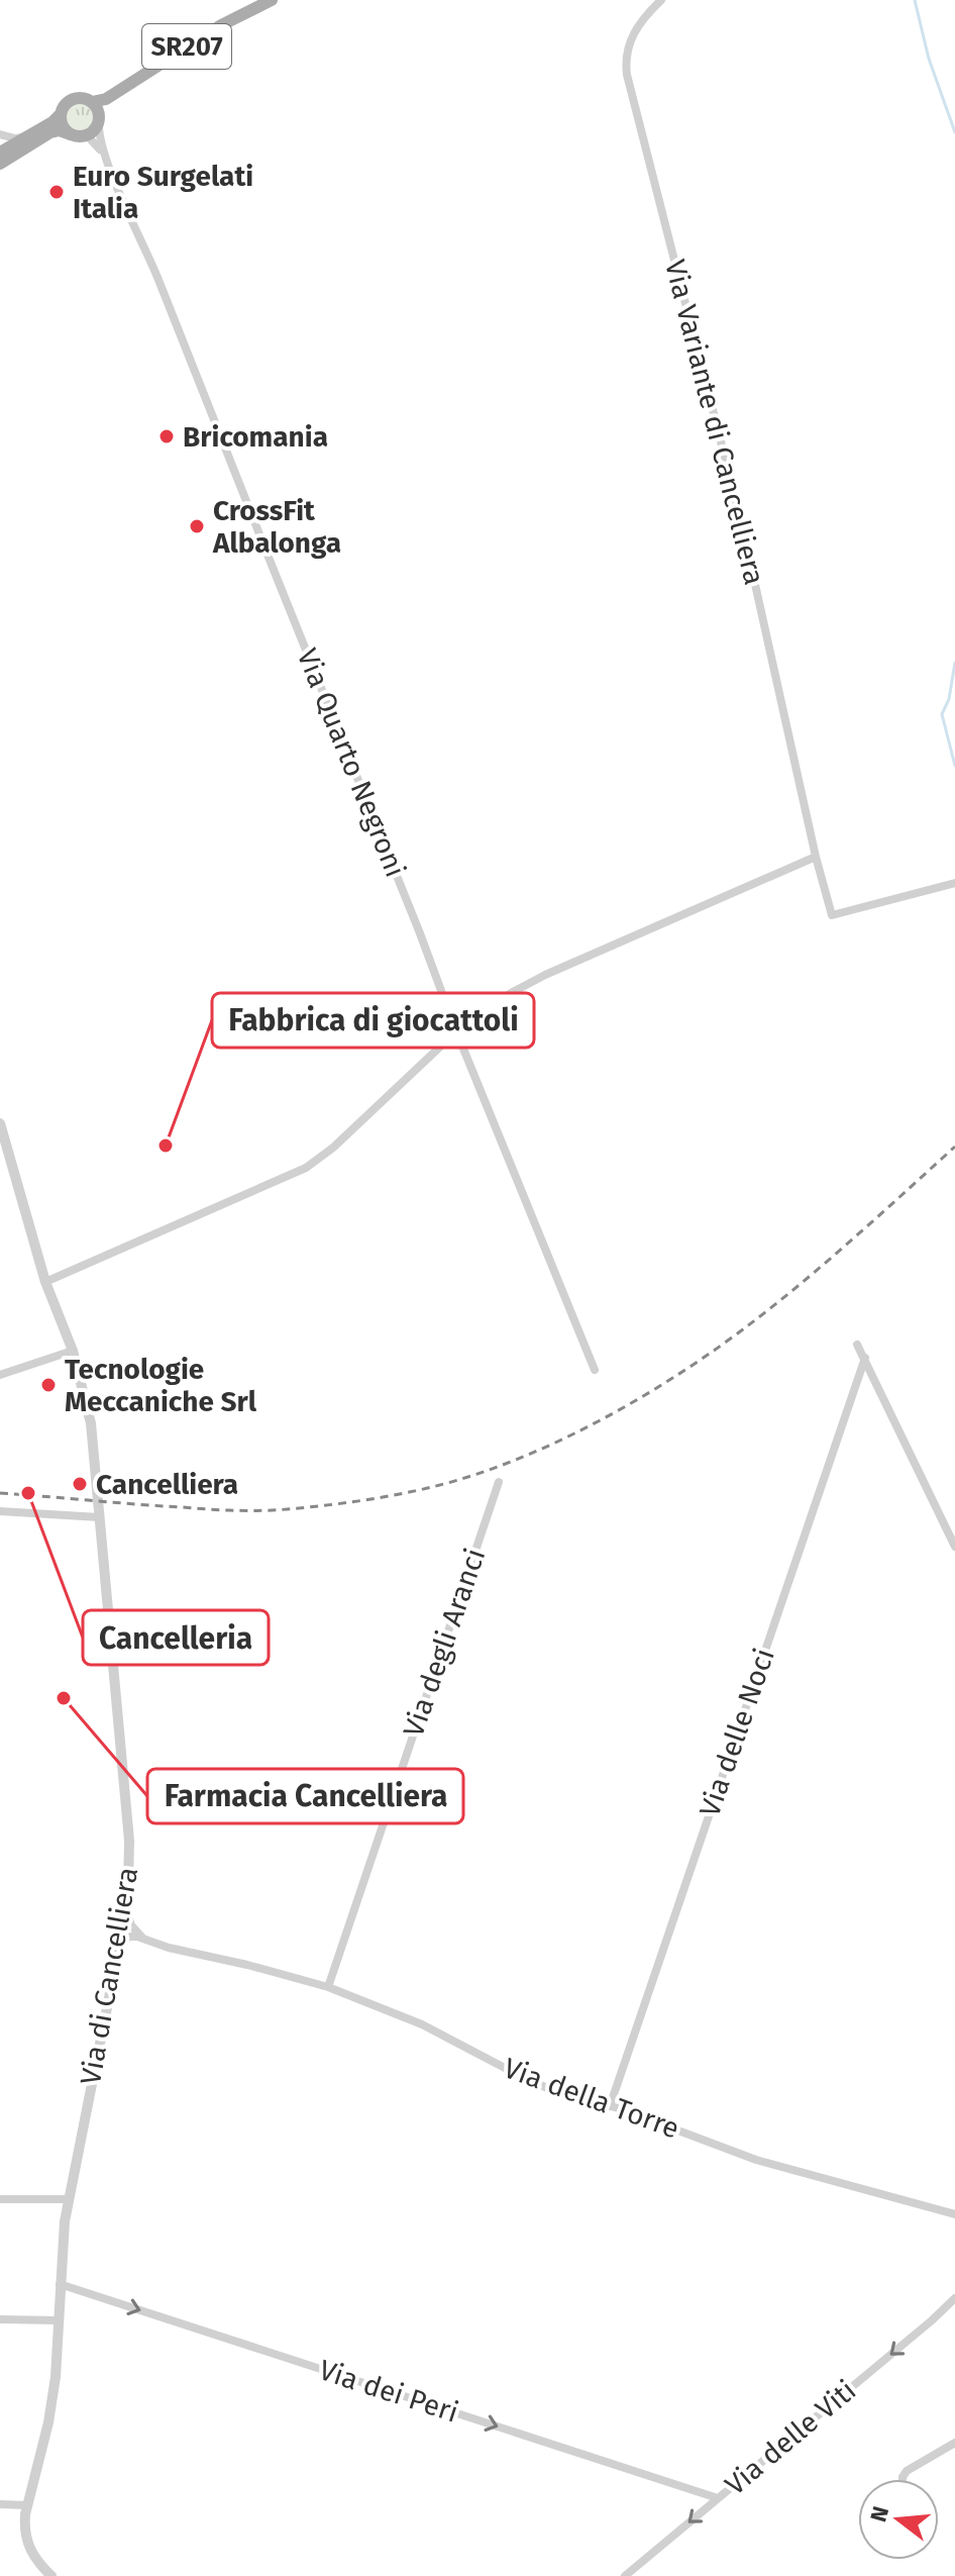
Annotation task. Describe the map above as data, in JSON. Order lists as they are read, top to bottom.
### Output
{
  "streets": {
    "main road": ["SR207"],
    "street": [
      "Via Variante di Cancelliera",
      "Via Quarto Negroni",
      "Via degli Aranci",
      "Via delle Noci",
      "Via di Cancelliera",
      "Via della Torre",
      "Via dei Peri",
      "Via delle Viti"
    ]
  },
  "crossings": [
    ["SR207", "Via Quarto Negroni"],
    ["Via degli Aranci", "Via della Torre"],
    ["Via delle Noci", "Via della Torre"],
    ["Via di Cancelliera", "Via della Torre"],
    ["Via di Cancelliera", "Via dei Peri"],
    ["Via dei Peri", "Via delle Viti"]
  ],
  "one_way": ["Via dei Peri", "Via delle Viti"],
  "places": [
    "Euro Surgelati Italia",
    "Bricomania",
    "CrossFit Albalonga",
    "Fabbrica di giocattoli",
    "Tecnologie Meccaniche Srl",
    "Cancelliera",
    "Cancelleria",
    "Farmacia Cancelliera"
  ],
  "north": "left"
}
